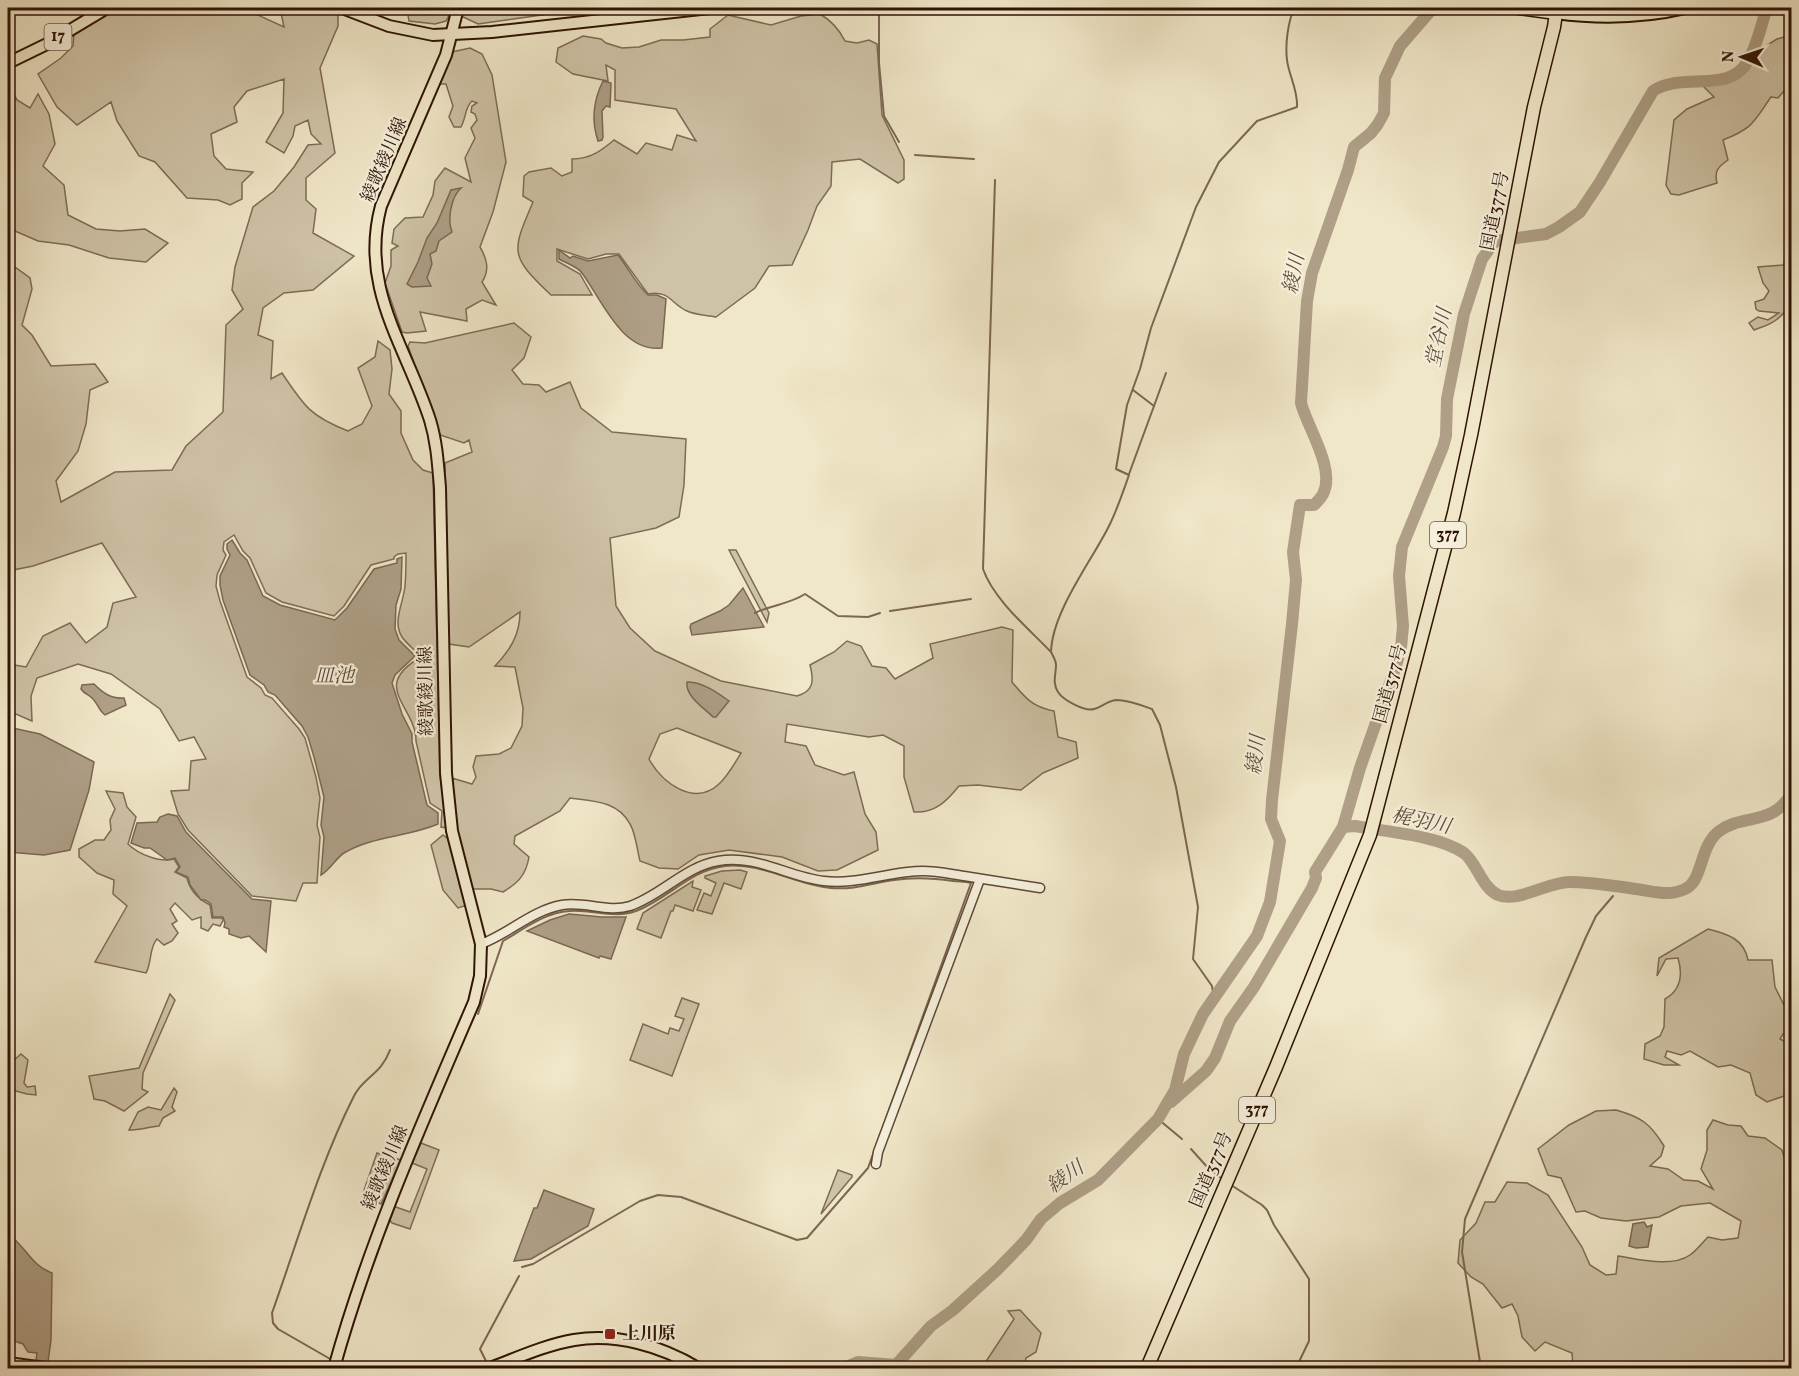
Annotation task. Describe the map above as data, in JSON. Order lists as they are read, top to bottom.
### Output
{
  "streets": {
    "highway": ["国道377号", "377"],
    "main road": ["17", "綾歌綾川線"]
  },
  "water": [
    "綾川",
    "堂谷川",
    "皿池",
    "梶羽川"
  ],
  "places": {
    "transit": ["上川原"]
  },
  "north": "left"
}
